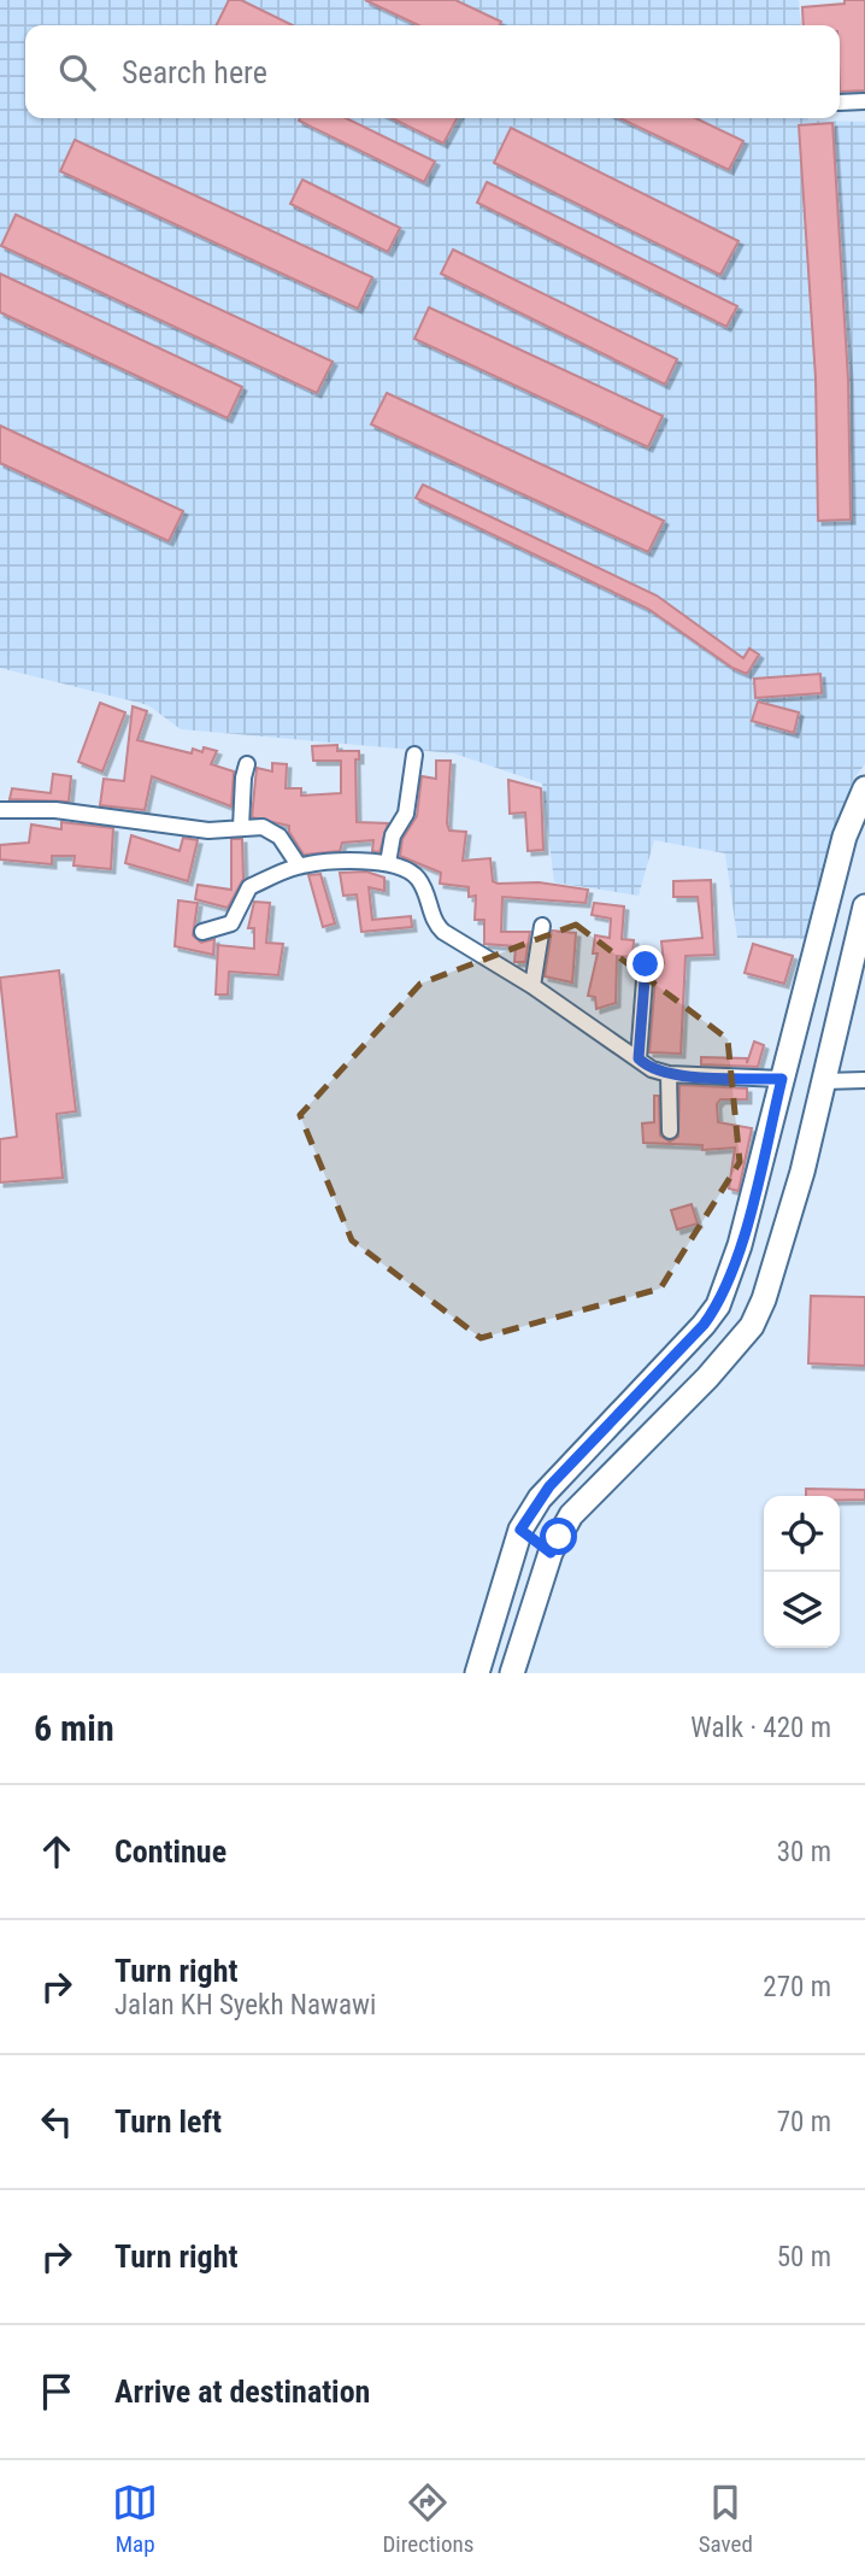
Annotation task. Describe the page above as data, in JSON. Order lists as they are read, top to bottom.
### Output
{
  "page": {
    "search": "Search here",
    "heading": ["6 min", "Walk · 420 m"],
    "list": [
      ["Continue", "30 m"],
      ["Turn right", "Jalan KH Syekh Nawawi", "270 m"],
      ["Turn left", "70 m"],
      ["Turn right", "50 m"],
      "Arrive at destination"
    ],
    "nav": ["Map", "Directions", "Saved"]
  }
}
